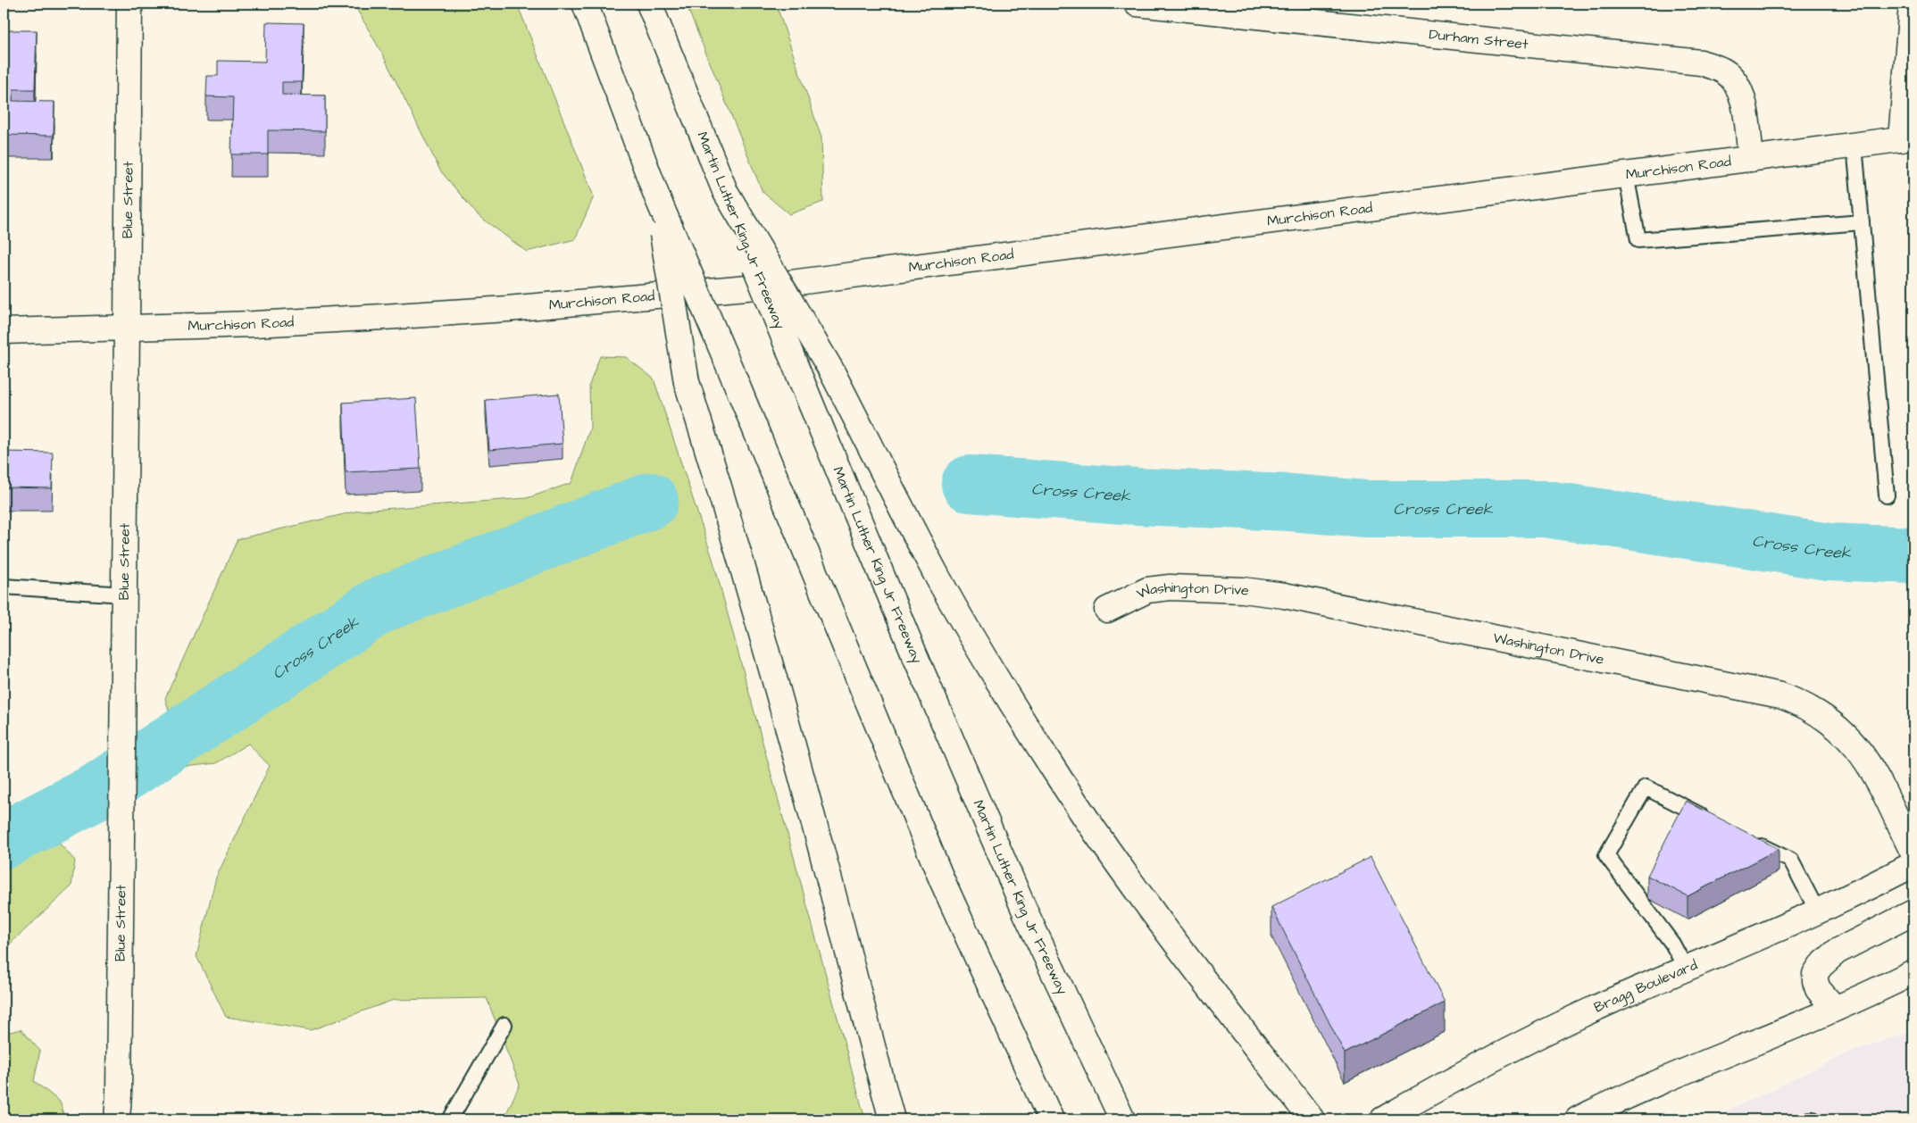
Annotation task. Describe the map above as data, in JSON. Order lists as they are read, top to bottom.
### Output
{
  "streets": {
    "main road": [
      "Durham Street",
      "Murchison Road",
      "Blue Street",
      "Martin Luther King Jr Freeway",
      "Washington Drive",
      "Bragg Boulevard"
    ]
  },
  "crossings": [
    ["Durham Street", "Murchison Road"],
    ["Murchison Road", "Blue Street"]
  ],
  "water": ["Cross Creek"]
}
